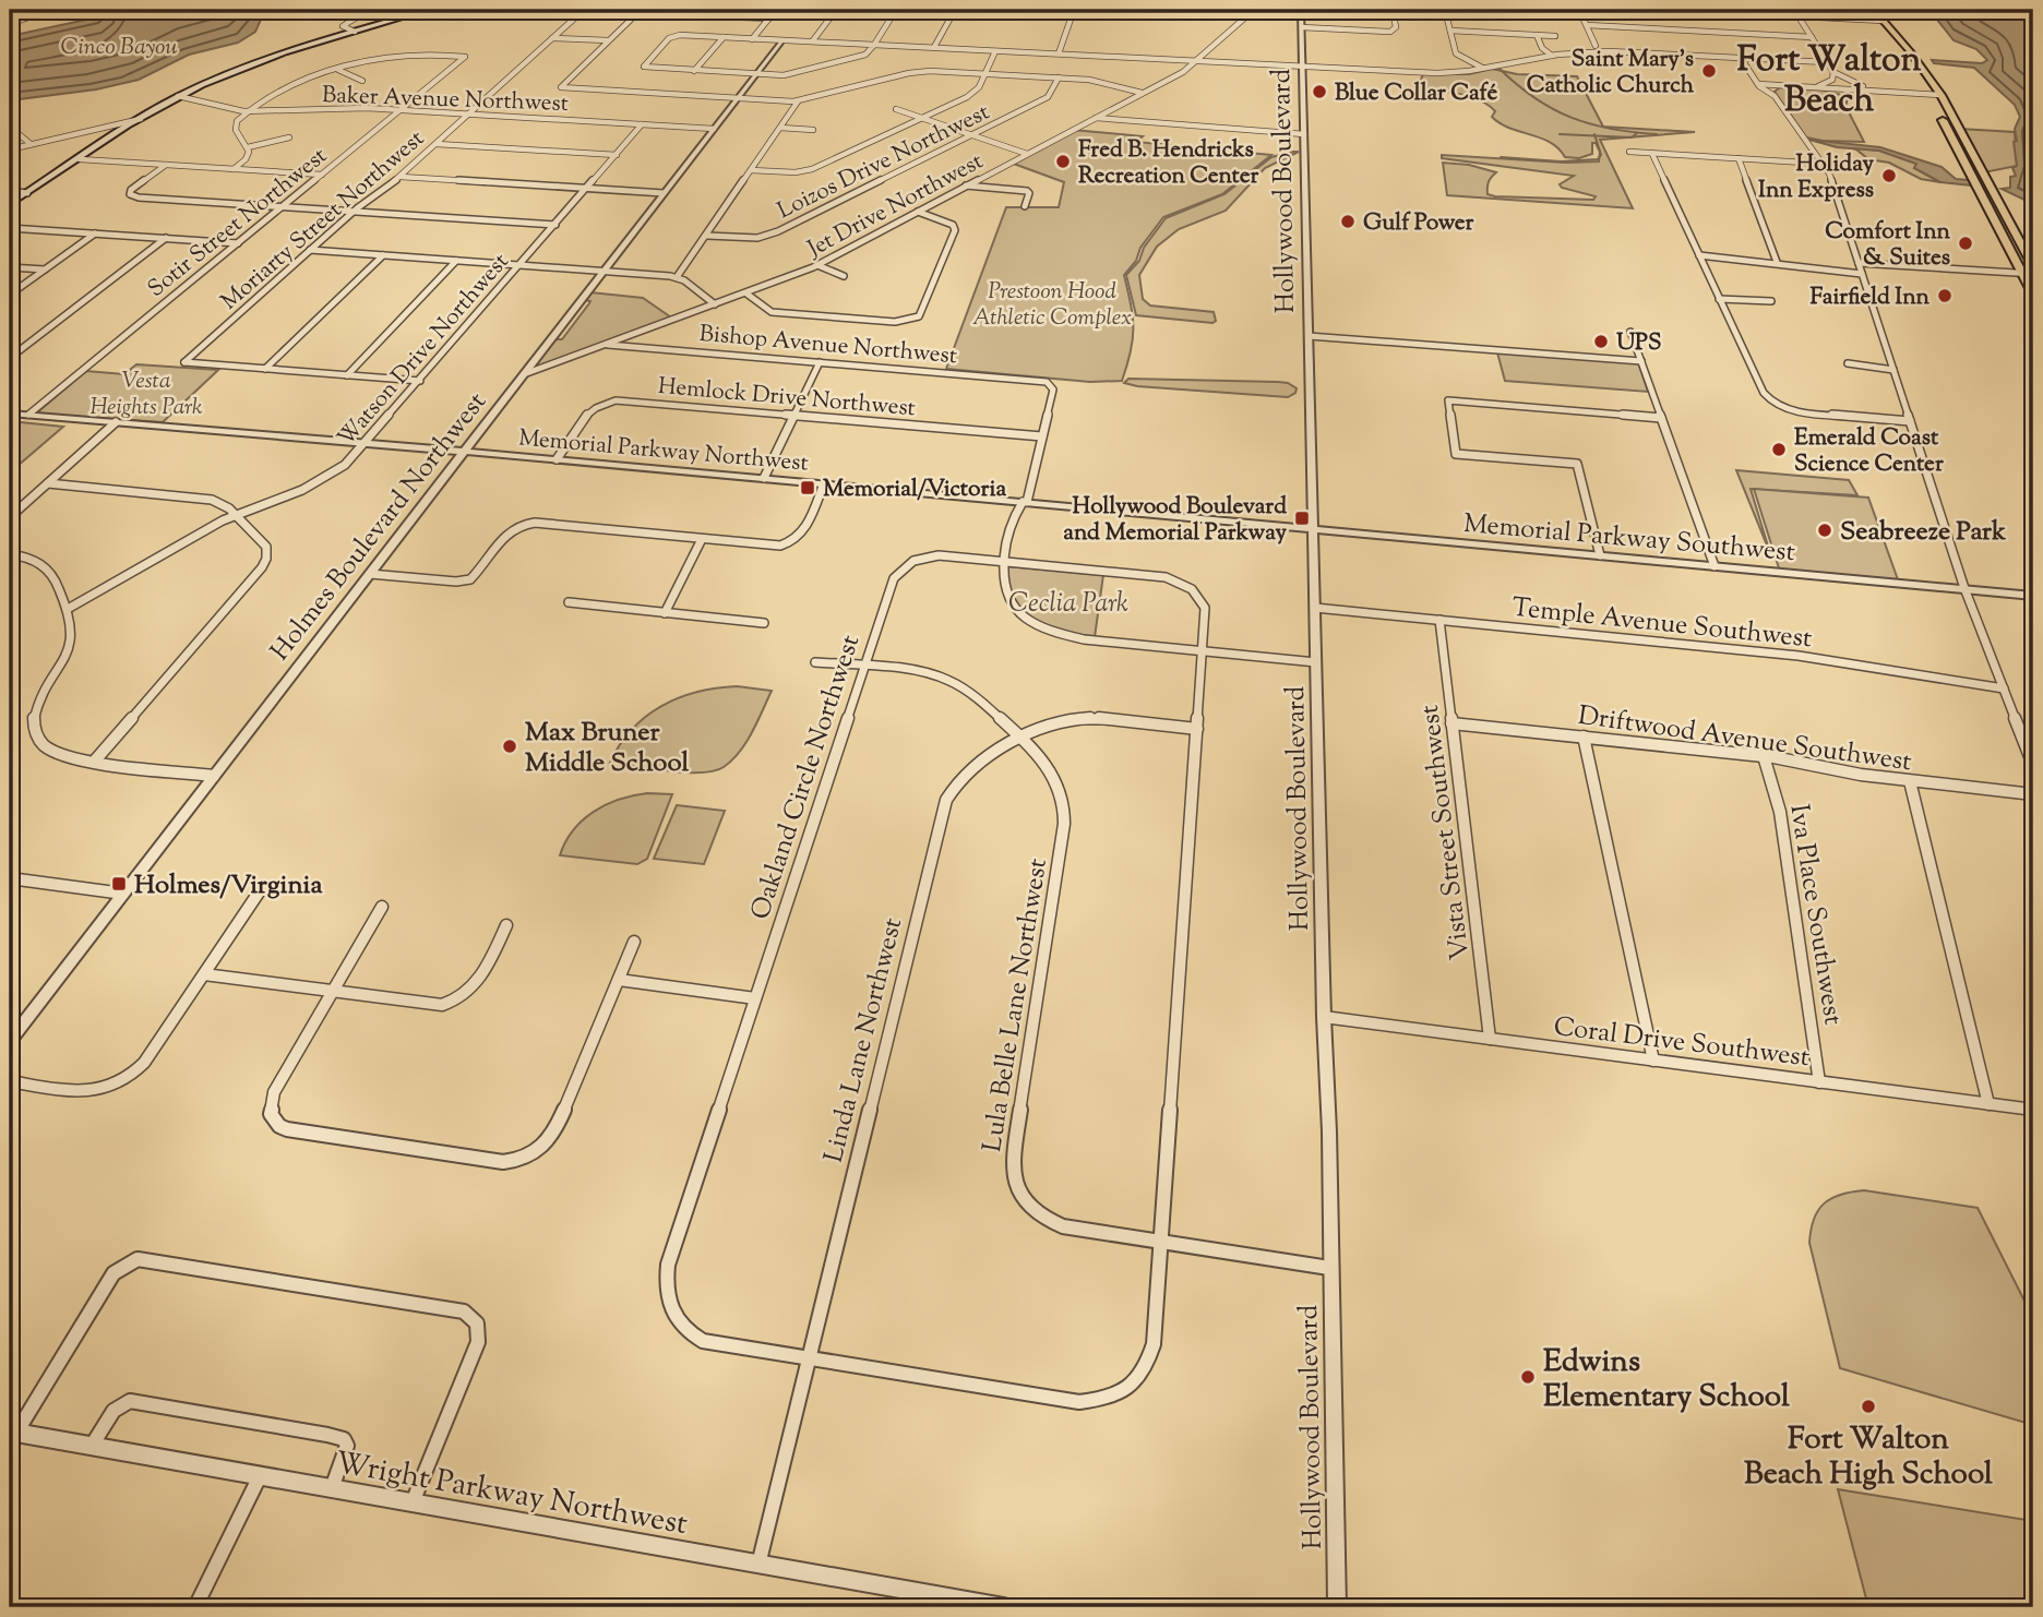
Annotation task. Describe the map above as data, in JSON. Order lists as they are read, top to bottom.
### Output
{
  "streets": {
    "street": [
      "Baker Avenue Northwest",
      "Loizos Drive Northwest",
      "Hollywood Boulevard",
      "Jet Drive Northwest",
      "Moriarty Street Northwest",
      "Sotir Street Northwest",
      "Bishop Avenue Northwest",
      "Watson Drive Northwest",
      "Hemlock Drive Northwest",
      "Memorial Parkway Northwest",
      "Holmes Boulevard Northwest",
      "Memorial Parkway Southwest",
      "Temple Avenue Southwest",
      "Driftwood Avenue Southwest",
      "Oakland Circle Northwest",
      "Vista Street Southwest",
      "Iva Place Southwest",
      "Lula Belle Lane Northwest",
      "Linda Lane Northwest",
      "Coral Drive Southwest",
      "Wright Parkway Northwest"
    ]
  },
  "crossings": [
    ["Baker Avenue Northwest", "Moriarty Street Northwest"],
    ["Baker Avenue Northwest", "Sotir Street Northwest"],
    ["Baker Avenue Northwest", "Watson Drive Northwest"],
    ["Baker Avenue Northwest", "Holmes Boulevard Northwest"],
    ["Hollywood Boulevard", "Memorial Parkway Northwest"],
    ["Hollywood Boulevard", "Memorial Parkway Southwest"],
    ["Hollywood Boulevard", "Temple Avenue Southwest"],
    ["Hollywood Boulevard", "Lula Belle Lane Northwest"],
    ["Hollywood Boulevard", "Coral Drive Southwest"],
    ["Jet Drive Northwest", "Bishop Avenue Northwest"],
    ["Jet Drive Northwest", "Holmes Boulevard Northwest"],
    ["Sotir Street Northwest", "Memorial Parkway Northwest"],
    ["Bishop Avenue Northwest", "Hemlock Drive Northwest"],
    ["Watson Drive Northwest", "Memorial Parkway Northwest"],
    ["Hemlock Drive Northwest", "Memorial Parkway Northwest"],
    ["Memorial Parkway Northwest", "Holmes Boulevard Northwest"],
    ["Memorial Parkway Northwest", "Memorial Parkway Southwest"],
    ["Temple Avenue Southwest", "Vista Street Southwest"],
    ["Driftwood Avenue Southwest", "Vista Street Southwest"],
    ["Driftwood Avenue Southwest", "Iva Place Southwest"],
    ["Oakland Circle Northwest", "Lula Belle Lane Northwest"],
    ["Oakland Circle Northwest", "Linda Lane Northwest"],
    ["Vista Street Southwest", "Coral Drive Southwest"],
    ["Iva Place Southwest", "Coral Drive Southwest"],
    ["Lula Belle Lane Northwest", "Linda Lane Northwest"],
    ["Linda Lane Northwest", "Wright Parkway Northwest"]
  ],
  "districts": ["Fort Walton Beach"],
  "water": ["Cinco Bayou"],
  "parks": ["Prestoon Hood Athletic Complex", "Vesta Heights Park", "Ceclia Park"],
  "places": {
    "other": [
      "Saint Mary's Catholic Church",
      "Blue Collar Café",
      "Fred B. Hendricks Recreation Center",
      "Holiday Inn Express",
      "Gulf Power",
      "Comfort Inn & Suites",
      "Fairfield Inn",
      "UPS",
      "Emerald Coast Science Center",
      "Seabreeze Park",
      "Max Bruner Middle School",
      "Edwins Elementary School",
      "Fort Walton Beach High School"
    ],
    "transit": ["Memorial/Victoria", "Hollywood Boulevard and Memorial Parkway", "Holmes/Virginia"]
  }
}
